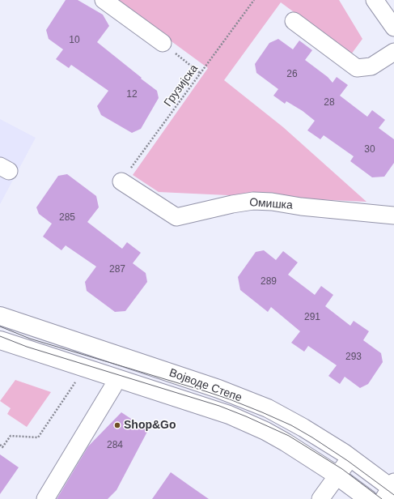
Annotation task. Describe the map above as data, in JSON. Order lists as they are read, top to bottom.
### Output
{
  "streets": {
    "main road": ["Војводе Степе"],
    "street": ["Омишка"],
    "path": ["Грузијска"]
  },
  "crossings": [
    ["Грузијска", "Омишка"]
  ],
  "places": ["Shop&Go"],
  "house_numbers": [
    "10",
    "26",
    "12",
    "28",
    "30",
    "285",
    "287",
    "289",
    "291",
    "293",
    "284"
  ]
}
